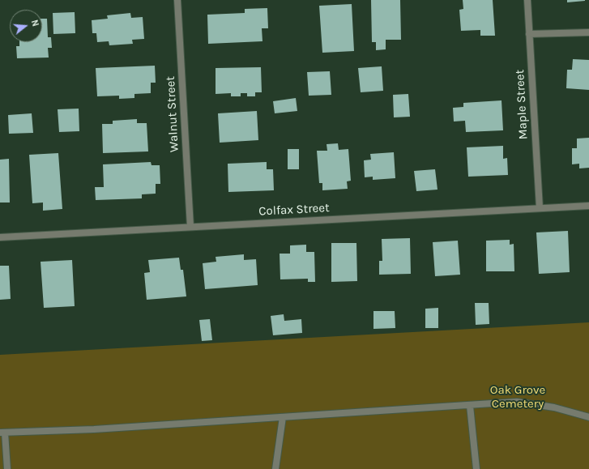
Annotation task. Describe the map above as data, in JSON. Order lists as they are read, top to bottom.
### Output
{
  "streets": {
    "street": ["Maple Street", "Walnut Street", "Colfax Street"]
  },
  "crossings": [
    ["Maple Street", "Colfax Street"],
    ["Walnut Street", "Colfax Street"]
  ],
  "parks": ["Oak Grove Cemetery"],
  "north": "right"
}
